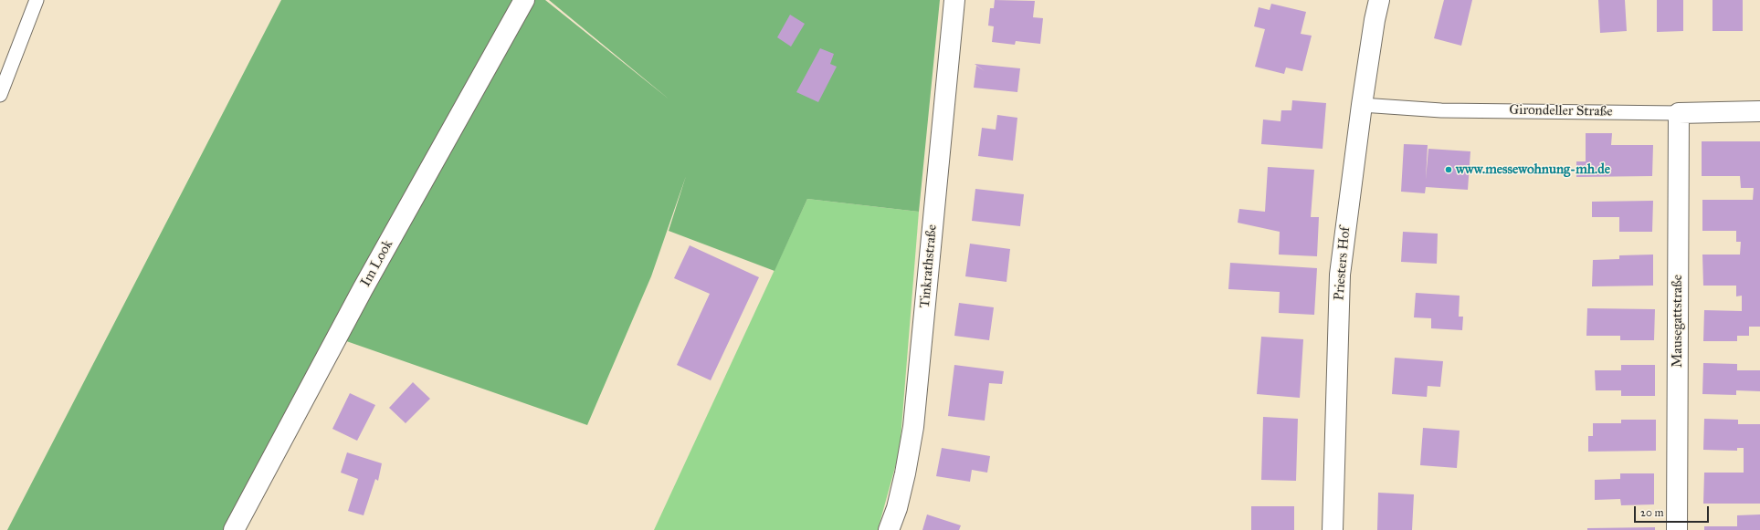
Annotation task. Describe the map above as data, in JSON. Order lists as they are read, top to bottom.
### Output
{
  "streets": {
    "street": [
      "Girondeller Straße",
      "Im Look",
      "Priesters Hof",
      "Tinkrathstraße",
      "Mausegattstraße"
    ]
  },
  "crossings": [
    ["Girondeller Straße", "Priesters Hof"],
    ["Girondeller Straße", "Mausegattstraße"]
  ],
  "places": ["www.messewohnung-mh.de"],
  "scale_bar": "20 m"
}
